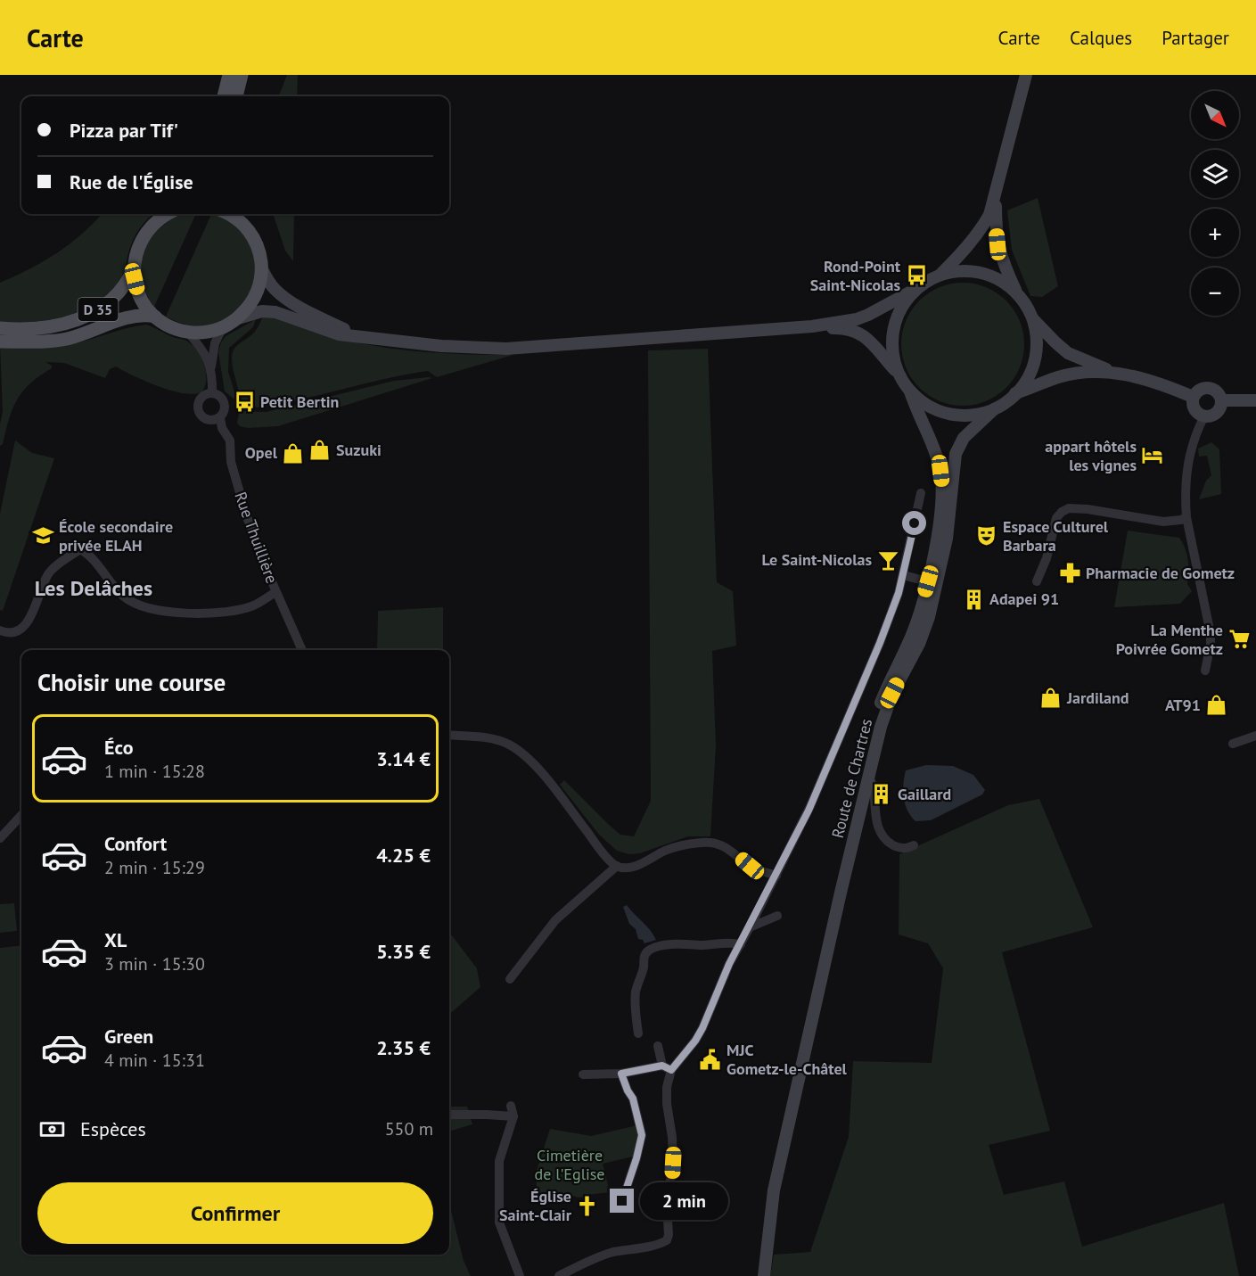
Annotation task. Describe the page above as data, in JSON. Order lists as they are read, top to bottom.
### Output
{
  "streets": {
    "main road": ["D 35", "Route de Chartres"],
    "street": ["Rue Thuillière"]
  },
  "districts": ["Les Delâches"],
  "parks": ["Cimetière de l'Eglise"],
  "places": {
    "bus stop": ["Rond-Point Saint-Nicolas", "Petit Bertin"],
    "shop": [
      "Suzuki",
      "Opel",
      "Jardiland",
      "AT91"
    ],
    "hotel": ["appart hôtels les vignes"],
    "school or university": ["École secondaire privée ELAH"],
    "theatre": ["Espace Culturel Barbara"],
    "bar": ["Le Saint-Nicolas"],
    "pharmacy": ["Pharmacie de Gometz"],
    "building": ["Adapei 91", "Gaillard"],
    "supermarket": ["La Menthe Poivrée Gometz"],
    "public building": ["MJC Gometz-le-Châtel"],
    "church": ["Église Saint-Clair"]
  },
  "north": "bottom right",
  "page": {
    "header": "Carte",
    "nav": ["Carte", "Calques", "Partager"],
    "map_buttons": ["+", "−"],
    "banner": ["Pizza par Tif'", "Rue de l'Église"],
    "heading": "Choisir une course",
    "list": [
      {
        "name": "Éco",
        "note": "1 min · 15:28",
        "value": "3.14 €"
      },
      {
        "name": "Confort",
        "note": "2 min · 15:29",
        "value": "4.25 €"
      },
      {
        "name": "XL",
        "note": "3 min · 15:30",
        "value": "5.35 €"
      },
      {
        "name": "Green",
        "note": "4 min · 15:31",
        "value": "2.35 €"
      }
    ],
    "pay": ["Espèces", "550 m"],
    "buttons": "Confirmer",
    "bubble": "2 min"
  }
}
